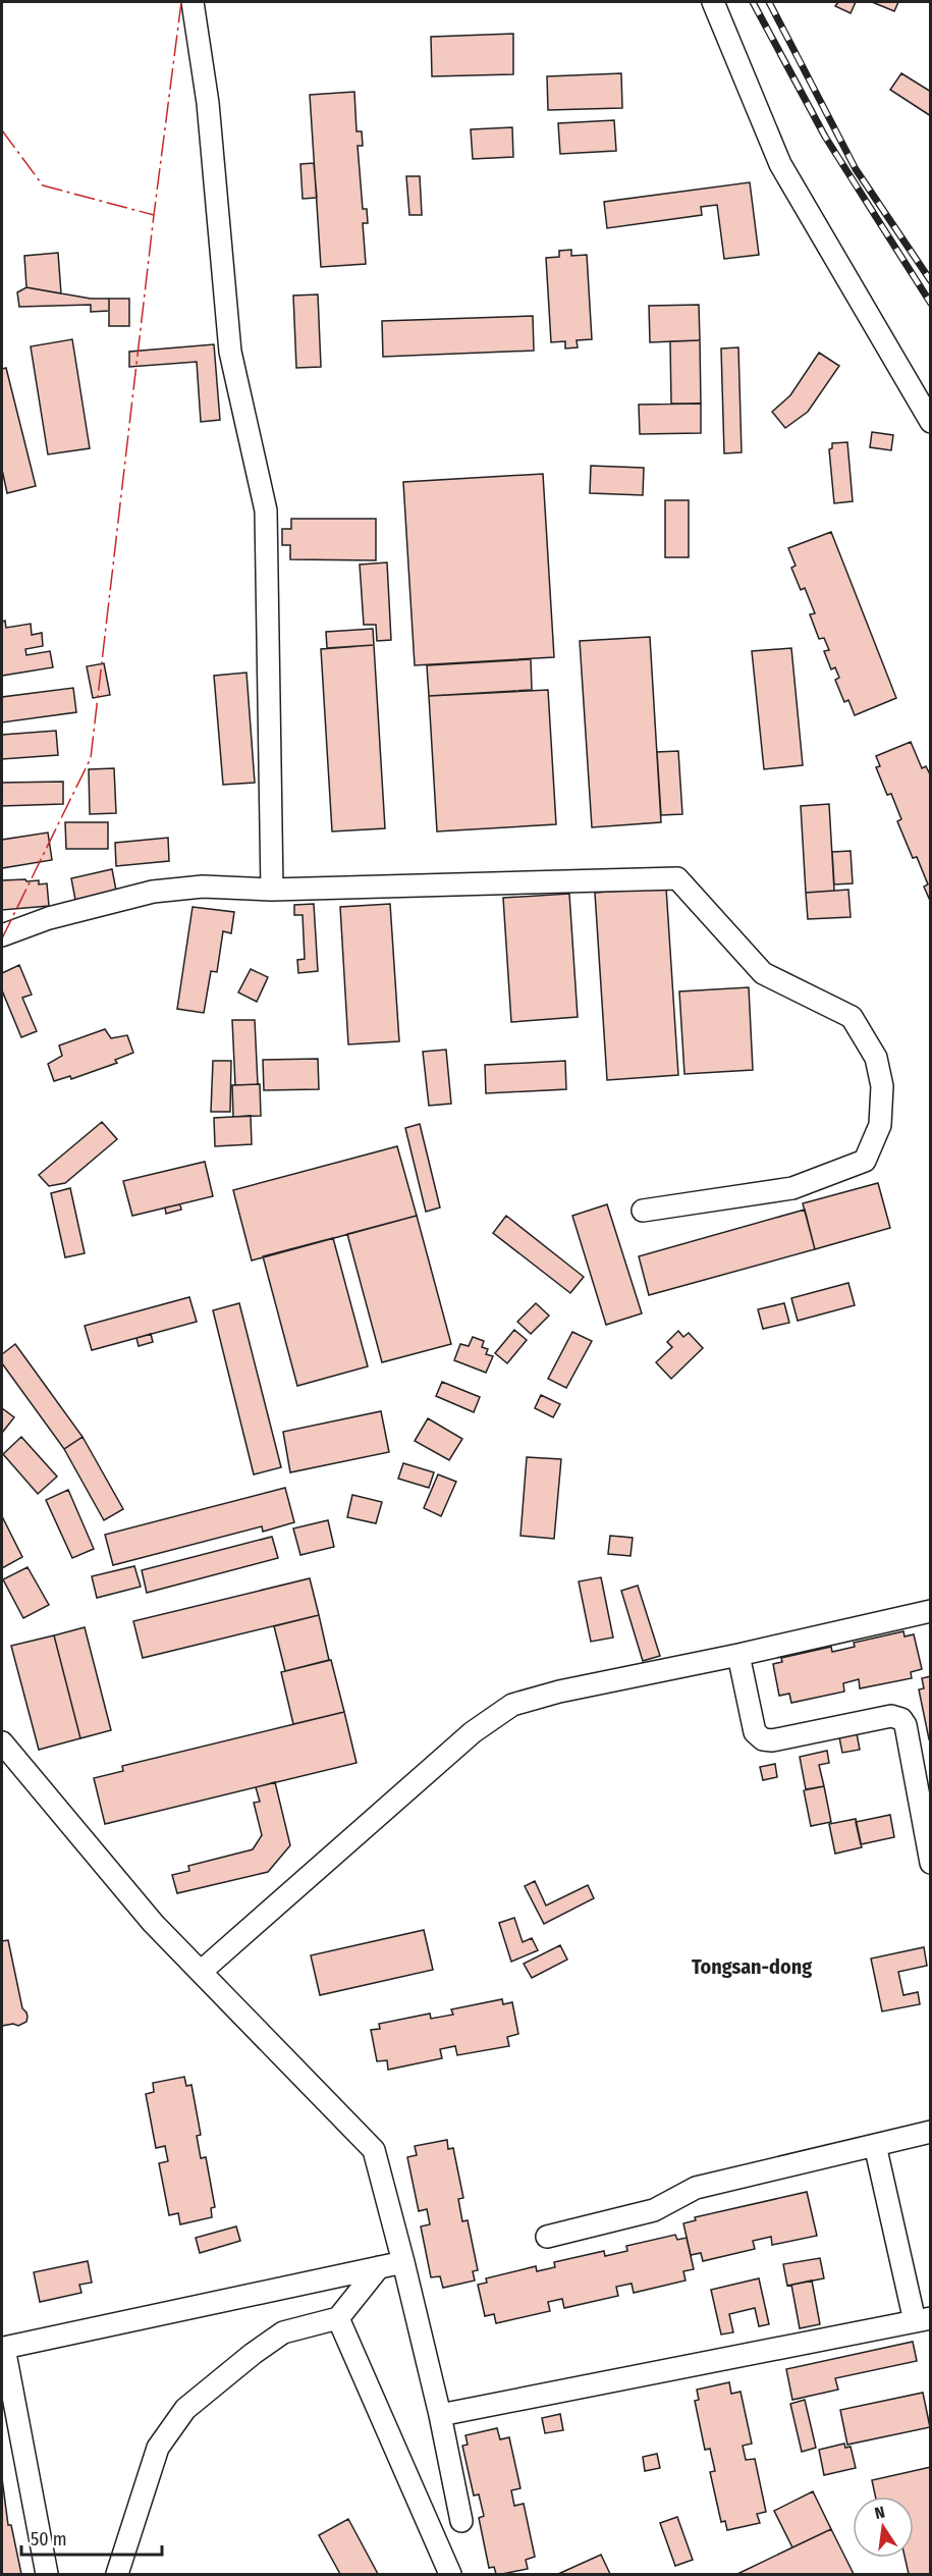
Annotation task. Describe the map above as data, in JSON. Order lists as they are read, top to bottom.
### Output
{
  "districts": ["Tongsan-dong"],
  "scale_bar": "50 m",
  "north": "top"
}
